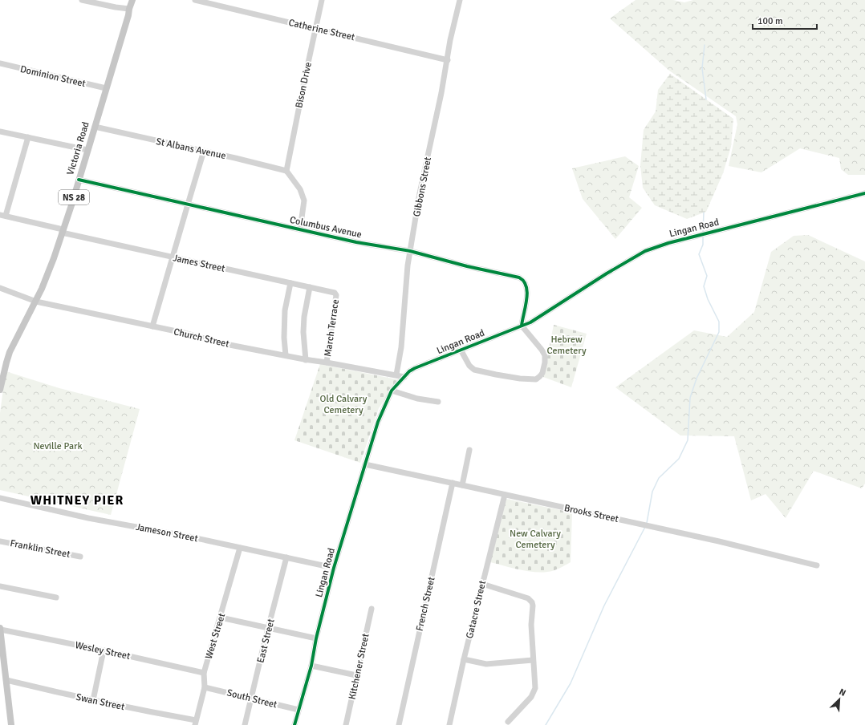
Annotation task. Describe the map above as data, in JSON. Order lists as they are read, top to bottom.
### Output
{
  "streets": {
    "main road": ["Victoria Road", "NS 28"],
    "street": [
      "Catherine Street",
      "Dominion Street",
      "Bison Drive",
      "St Albans Avenue",
      "Gibbons Street",
      "Columbus Avenue",
      "Lingan Road",
      "James Street",
      "March Terrace",
      "Church Street",
      "Brooks Street",
      "Jameson Street",
      "Franklin Street",
      "French Street",
      "Gatacre Street",
      "West Street",
      "East Street",
      "Wesley Street",
      "Kitchener Street",
      "South Street",
      "Swan Street"
    ]
  },
  "crossings": [
    ["Catherine Street", "Bison Drive"],
    ["Catherine Street", "Gibbons Street"],
    ["Dominion Street", "Victoria Road"],
    ["Bison Drive", "St Albans Avenue"],
    ["Victoria Road", "St Albans Avenue"],
    ["Victoria Road", "Columbus Avenue"],
    ["Victoria Road", "James Street"],
    ["Victoria Road", "Church Street"],
    ["Gibbons Street", "Columbus Avenue"],
    ["Gibbons Street", "Church Street"],
    ["Columbus Avenue", "Lingan Road"],
    ["Lingan Road", "Church Street"],
    ["Lingan Road", "Brooks Street"],
    ["Lingan Road", "Jameson Street"],
    ["Lingan Road", "South Street"],
    ["James Street", "March Terrace"],
    ["March Terrace", "Church Street"],
    ["Brooks Street", "French Street"],
    ["Brooks Street", "Gatacre Street"],
    ["Jameson Street", "West Street"],
    ["Jameson Street", "East Street"],
    ["West Street", "Wesley Street"],
    ["West Street", "South Street"],
    ["West Street", "Swan Street"],
    ["East Street", "South Street"]
  ],
  "districts": ["WHITNEY PIER"],
  "parks": [
    "Hebrew Cemetery",
    "Old Calvary Cemetery",
    "Neville Park",
    "New Calvary Cemetery"
  ],
  "scale_bar": "100 m",
  "north": "top right"
}
